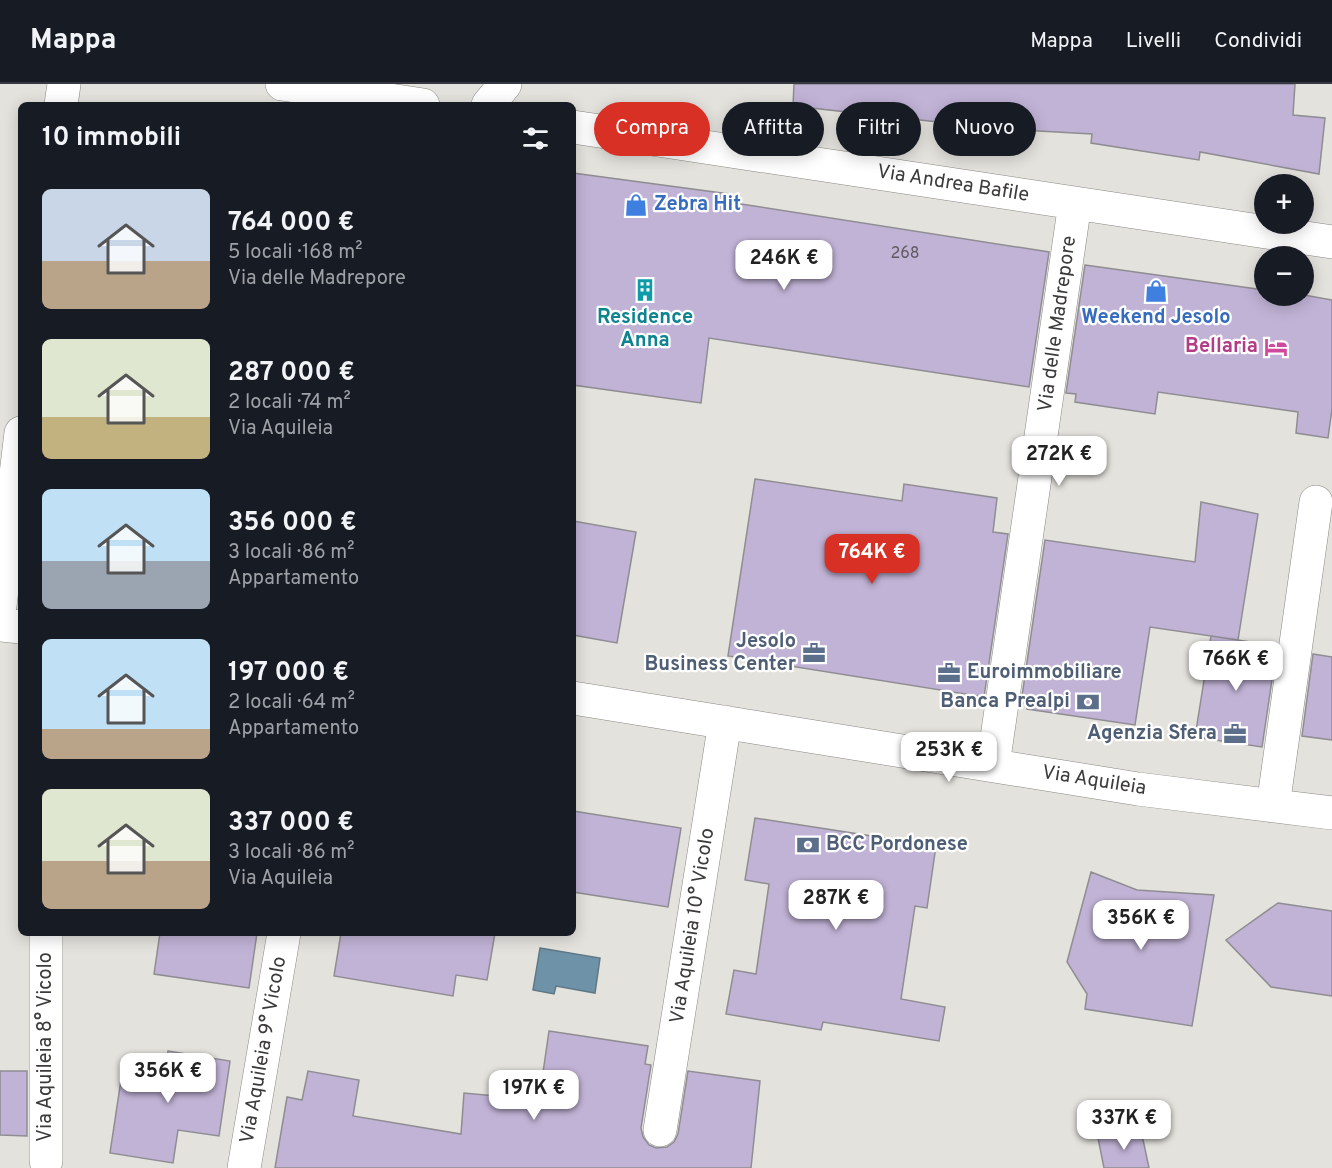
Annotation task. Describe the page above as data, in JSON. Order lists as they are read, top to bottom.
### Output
{
  "streets": {
    "street": [
      "Via Andrea Bafile",
      "Via delle Madrepore",
      "Via Aquileia",
      "Via Aquileia 10° Vicolo",
      "Via Aquileia 8° Vicolo",
      "Via Aquileia 9° Vicolo"
    ]
  },
  "crossings": [
    ["Via Andrea Bafile", "Via delle Madrepore"],
    ["Via delle Madrepore", "Via Aquileia"],
    ["Via Aquileia", "Via Aquileia 10° Vicolo"]
  ],
  "places": {
    "shop": ["Zebra Hit", "Weekend Jesolo"],
    "building": ["Residence Anna"],
    "hotel": ["Bellaria"],
    "office": ["Jesolo Business Center", "Euroimmobiliare", "Agenzia Sfera"],
    "bank": ["Banca Prealpi", "BCC Pordonese"]
  },
  "house_numbers": ["268"],
  "page": {
    "header": "Mappa",
    "nav": ["Mappa", "Livelli", "Condividi"],
    "chip": [
      "Compra",
      "Affitta",
      "Filtri",
      "Nuovo"
    ],
    "heading": "10 immobili",
    "map_buttons": ["+", "−"],
    "list": [
      {
        "name": "764 000 €",
        "note": "5 locali · 168 m² · Via delle Madrepore"
      },
      {
        "name": "287 000 €",
        "note": "2 locali · 74 m² · Via Aquileia"
      },
      {
        "name": "356 000 €",
        "note": "3 locali · 86 m² · Appartamento"
      },
      {
        "name": "197 000 €",
        "note": "2 locali · 64 m² · Appartamento"
      },
      {
        "name": "337 000 €",
        "note": "3 locali · 86 m² · Via Aquileia"
      }
    ],
    "price": [
      "246K €",
      "272K €",
      "764K €",
      "766K €",
      "253K €",
      "287K €",
      "356K €",
      "356K €",
      "197K €",
      "337K €"
    ]
  }
}
